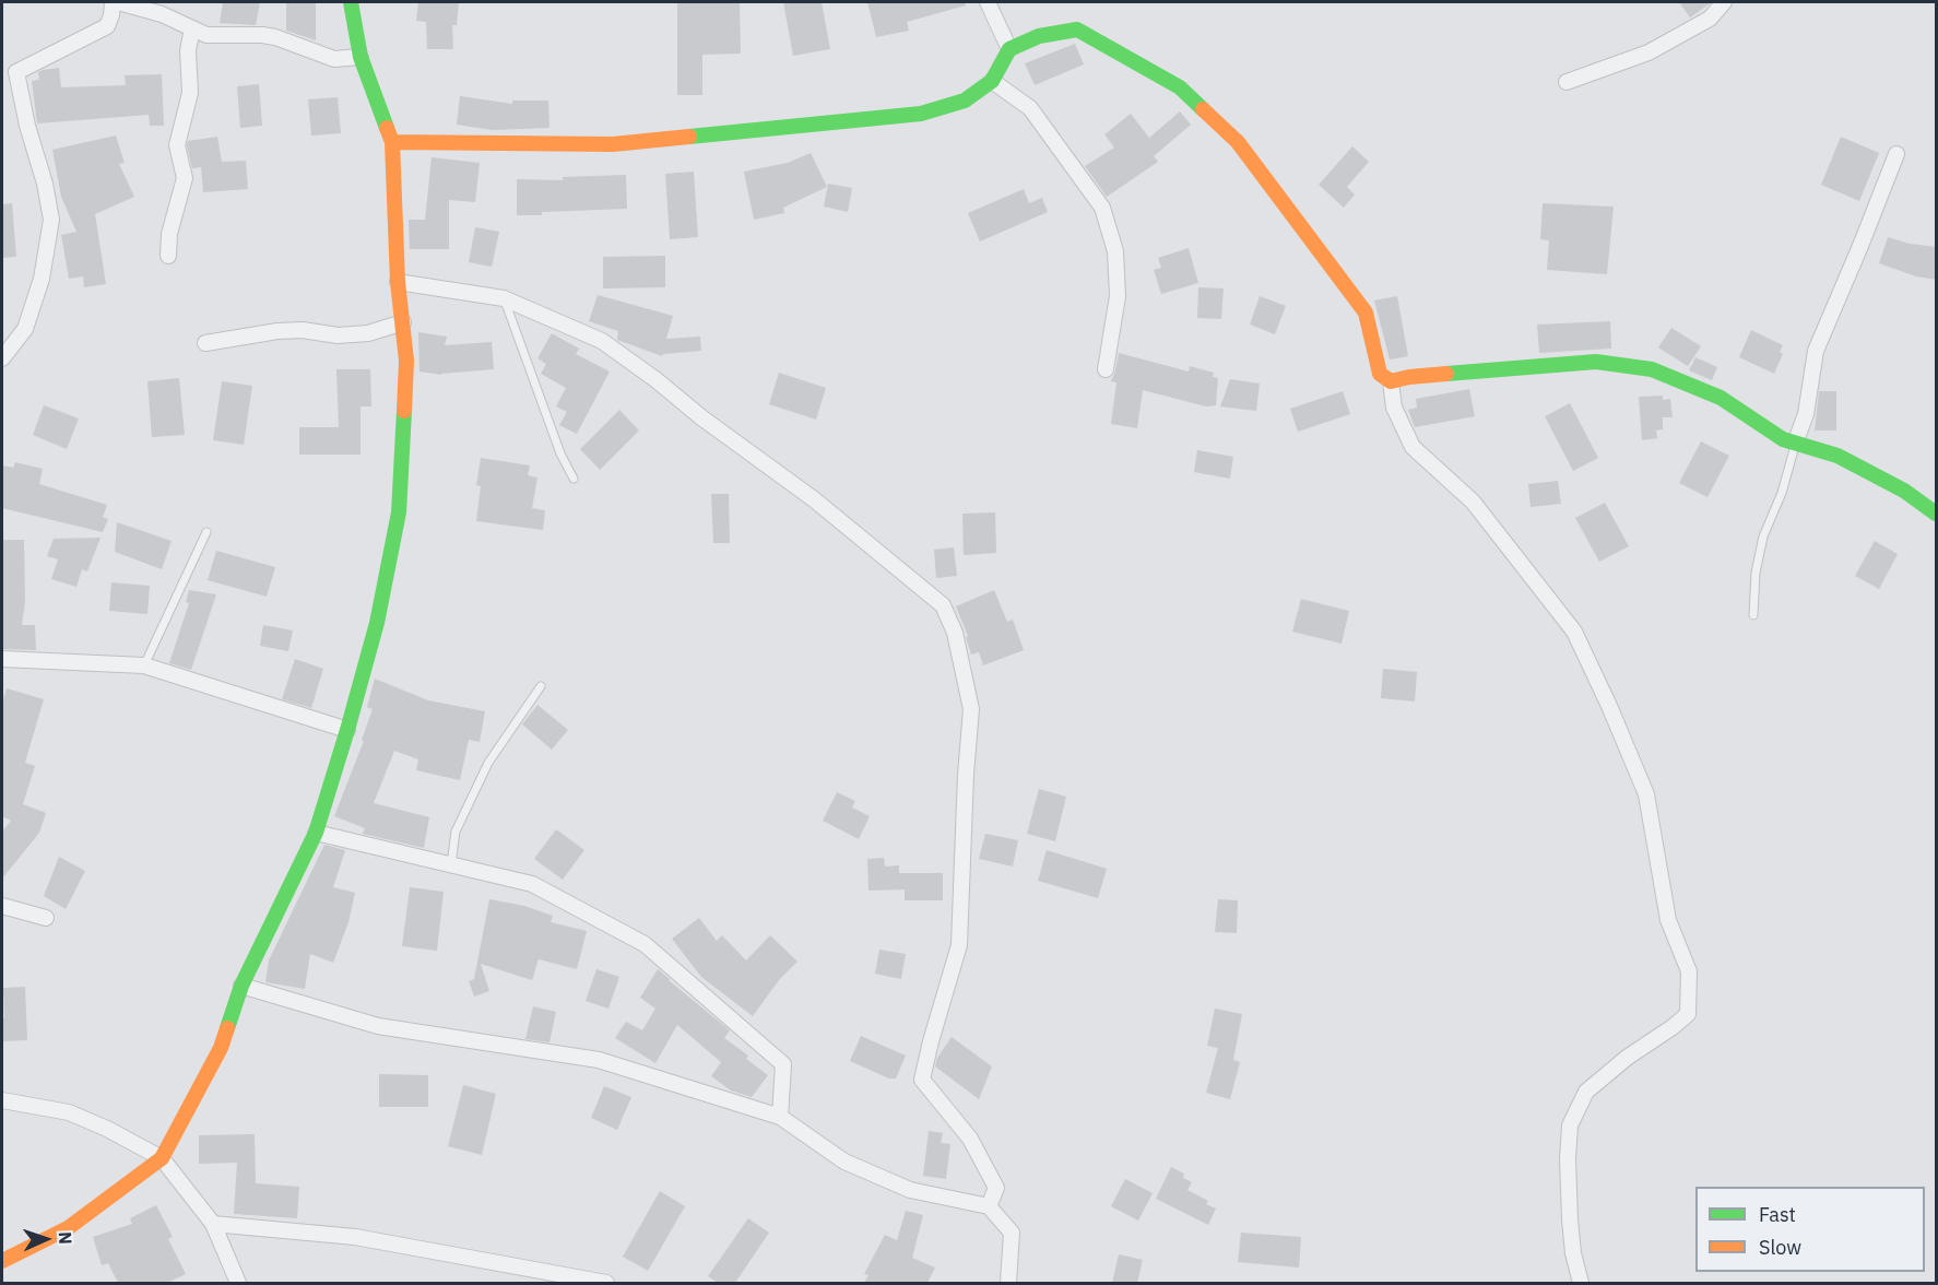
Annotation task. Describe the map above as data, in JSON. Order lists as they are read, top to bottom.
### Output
{
  "legend": ["Fast", "Slow"],
  "north": "right"
}
